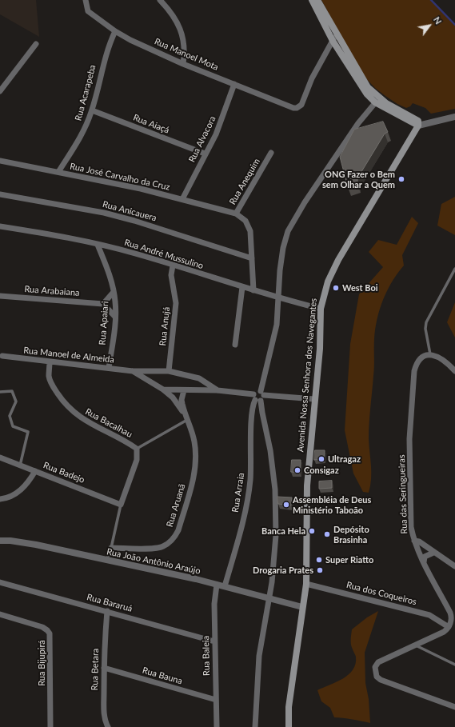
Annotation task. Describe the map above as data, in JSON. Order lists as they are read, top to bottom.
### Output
{
  "streets": {
    "main road": ["Avenida Nossa Senhora dos Navegantes"],
    "street": [
      "Rua Manoel Mota",
      "Rua Acarapeba",
      "Rua Aiaçá",
      "Rua Alvacora",
      "Rua José Carvalho da Cruz",
      "Rua Anequim",
      "Rua Anicauera",
      "Rua André Mussulino",
      "Rua Arabaiana",
      "Rua Apaiari",
      "Rua Anujá",
      "Rua Manoel de Almeida",
      "Rua Bacalhau",
      "Rua Badejo",
      "Rua Arraia",
      "Rua das Seringueiras",
      "Rua Aruanã",
      "Rua João Antônio Araújo",
      "Rua dos Coqueiros",
      "Rua Bararuá",
      "Rua Baleia",
      "Rua Bijupirá",
      "Rua Betara",
      "Rua Bauna"
    ]
  },
  "crossings": [
    ["Rua Manoel Mota", "Rua Acarapeba"],
    ["Rua Manoel Mota", "Rua Alvacora"],
    ["Rua Acarapeba", "Rua Aiaçá"],
    ["Rua Acarapeba", "Rua José Carvalho da Cruz"],
    ["Rua Aiaçá", "Rua Alvacora"],
    ["Rua Alvacora", "Rua José Carvalho da Cruz"],
    ["Rua José Carvalho da Cruz", "Rua Anequim"],
    ["Rua Anequim", "Rua Anicauera"],
    ["Rua Anequim", "Rua André Mussulino"],
    ["Rua André Mussulino", "Rua Apaiari"],
    ["Rua André Mussulino", "Rua Anujá"],
    ["Rua André Mussulino", "Avenida Nossa Senhora dos Navegantes"],
    ["Rua André Mussulino", "Rua Arraia"],
    ["Rua Apaiari", "Rua Manoel de Almeida"],
    ["Rua Anujá", "Rua Manoel de Almeida"],
    ["Rua Manoel de Almeida", "Avenida Nossa Senhora dos Navegantes"],
    ["Rua Manoel de Almeida", "Rua Bacalhau"],
    ["Rua Manoel de Almeida", "Rua Arraia"],
    ["Rua Manoel de Almeida", "Rua Aruanã"],
    ["Avenida Nossa Senhora dos Navegantes", "Rua João Antônio Araújo"],
    ["Avenida Nossa Senhora dos Navegantes", "Rua dos Coqueiros"],
    ["Rua Bacalhau", "Rua Badejo"],
    ["Rua Arraia", "Rua João Antônio Araújo"],
    ["Rua das Seringueiras", "Rua dos Coqueiros"],
    ["Rua João Antônio Araújo", "Rua Baleia"],
    ["Rua Bararuá", "Rua Baleia"],
    ["Rua Bararuá", "Rua Betara"],
    ["Rua Baleia", "Rua Bauna"],
    ["Rua Betara", "Rua Bauna"]
  ],
  "places": [
    "ONG Fazer o Bem sem Olhar a Quem",
    "West Boi",
    "Ultragaz",
    "Consigaz",
    "Assembléia de Deus Ministério Taboão",
    "Banca Hela",
    "Depósito Brasinha",
    "Super Riatto",
    "Drogaria Prates"
  ],
  "north": "top right"
}
